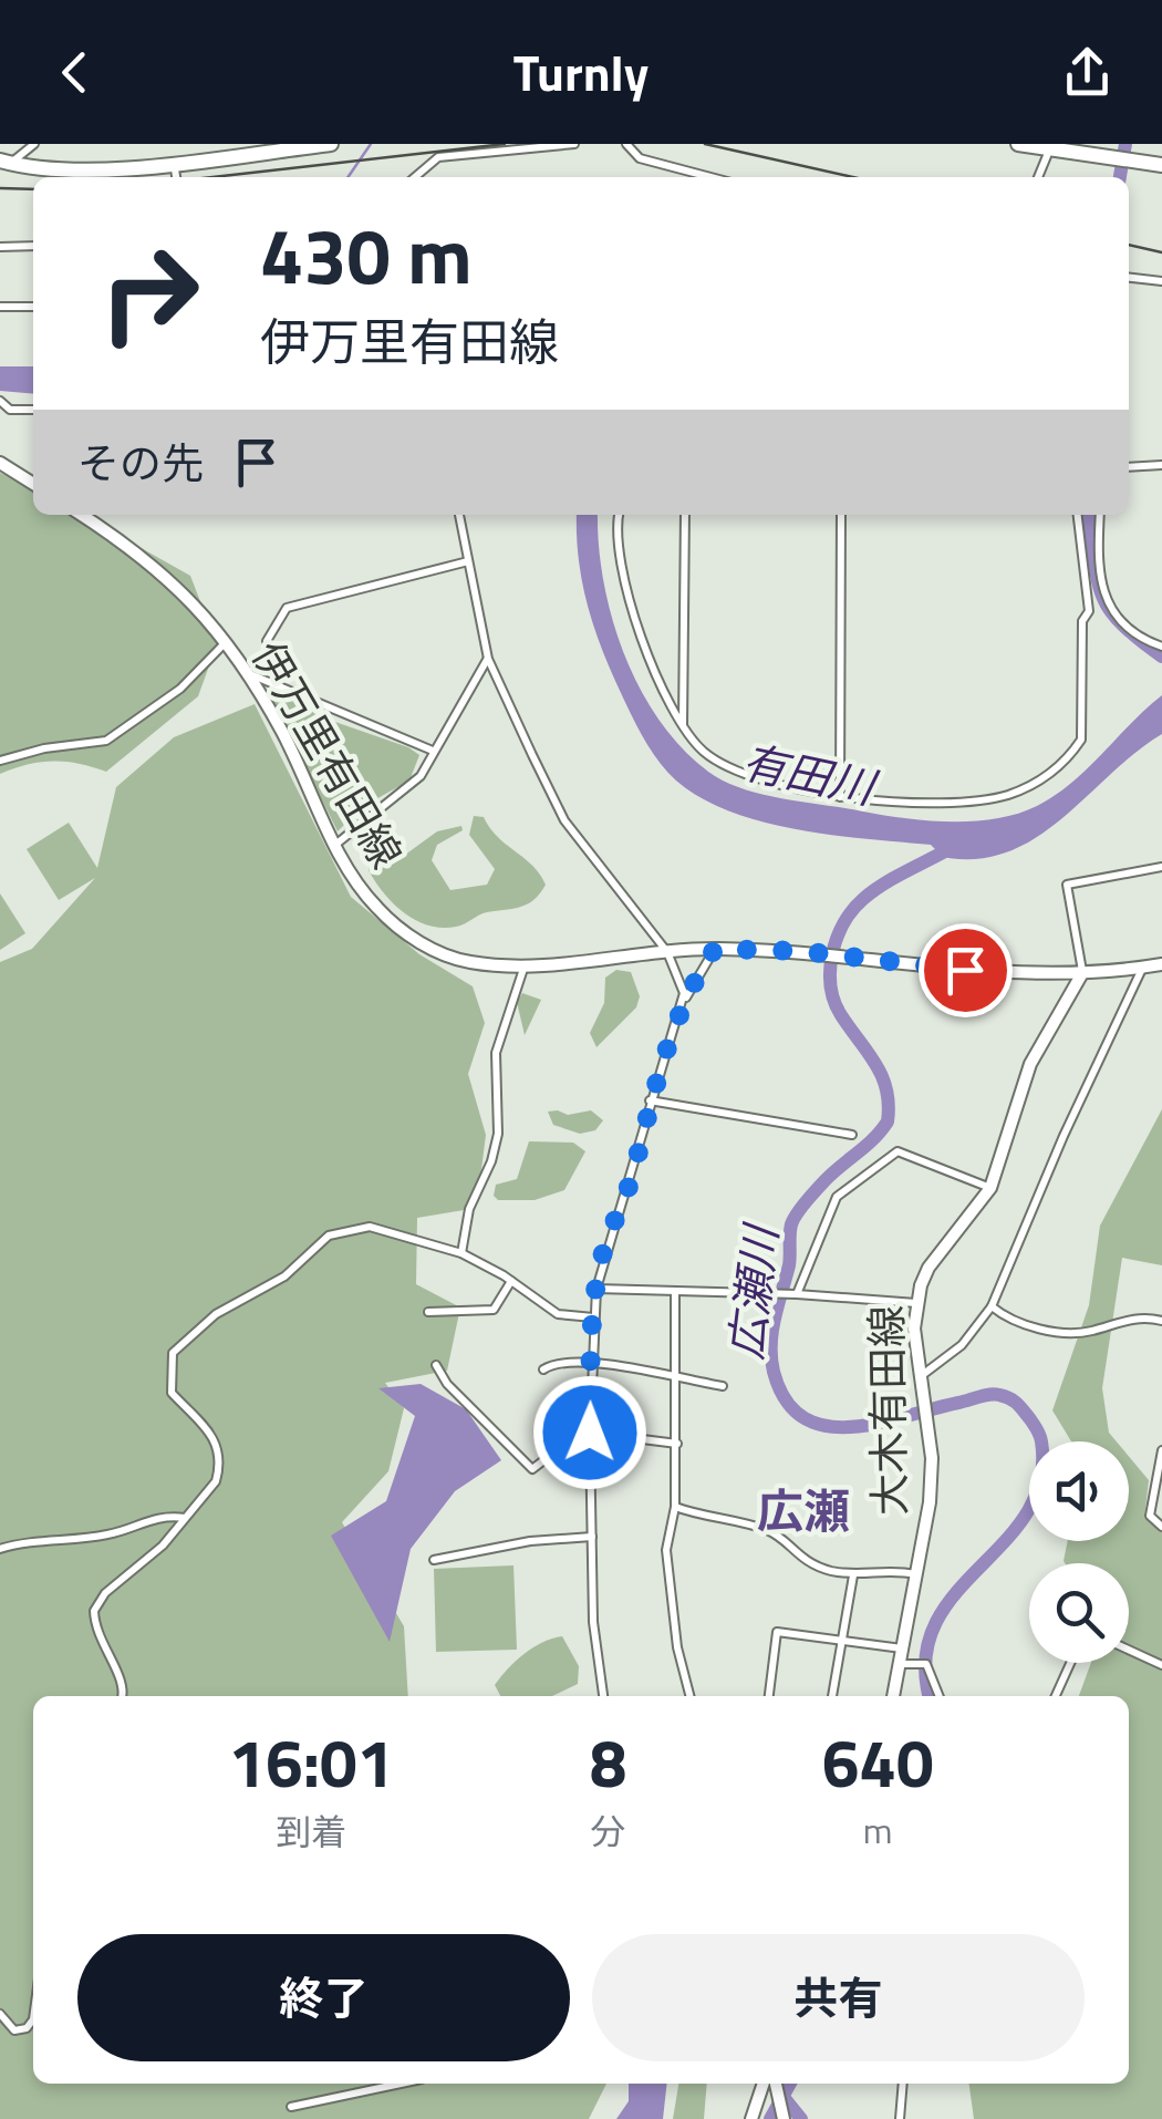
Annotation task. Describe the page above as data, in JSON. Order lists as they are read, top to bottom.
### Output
{
  "streets": {
    "main road": ["伊万里有田線", "大木有田線"]
  },
  "crossings": [
    ["伊万里有田線", "大木有田線"]
  ],
  "districts": ["広瀬"],
  "water": ["有田川", "広瀬川"],
  "page": {
    "header": "Turnly",
    "turn": ["430 m", "伊万里有田線"],
    "then": "その先",
    "eta": [
      "16:01",
      "到着",
      "8",
      "分",
      "640",
      "m"
    ],
    "buttons": ["終了", "共有"]
  }
}
